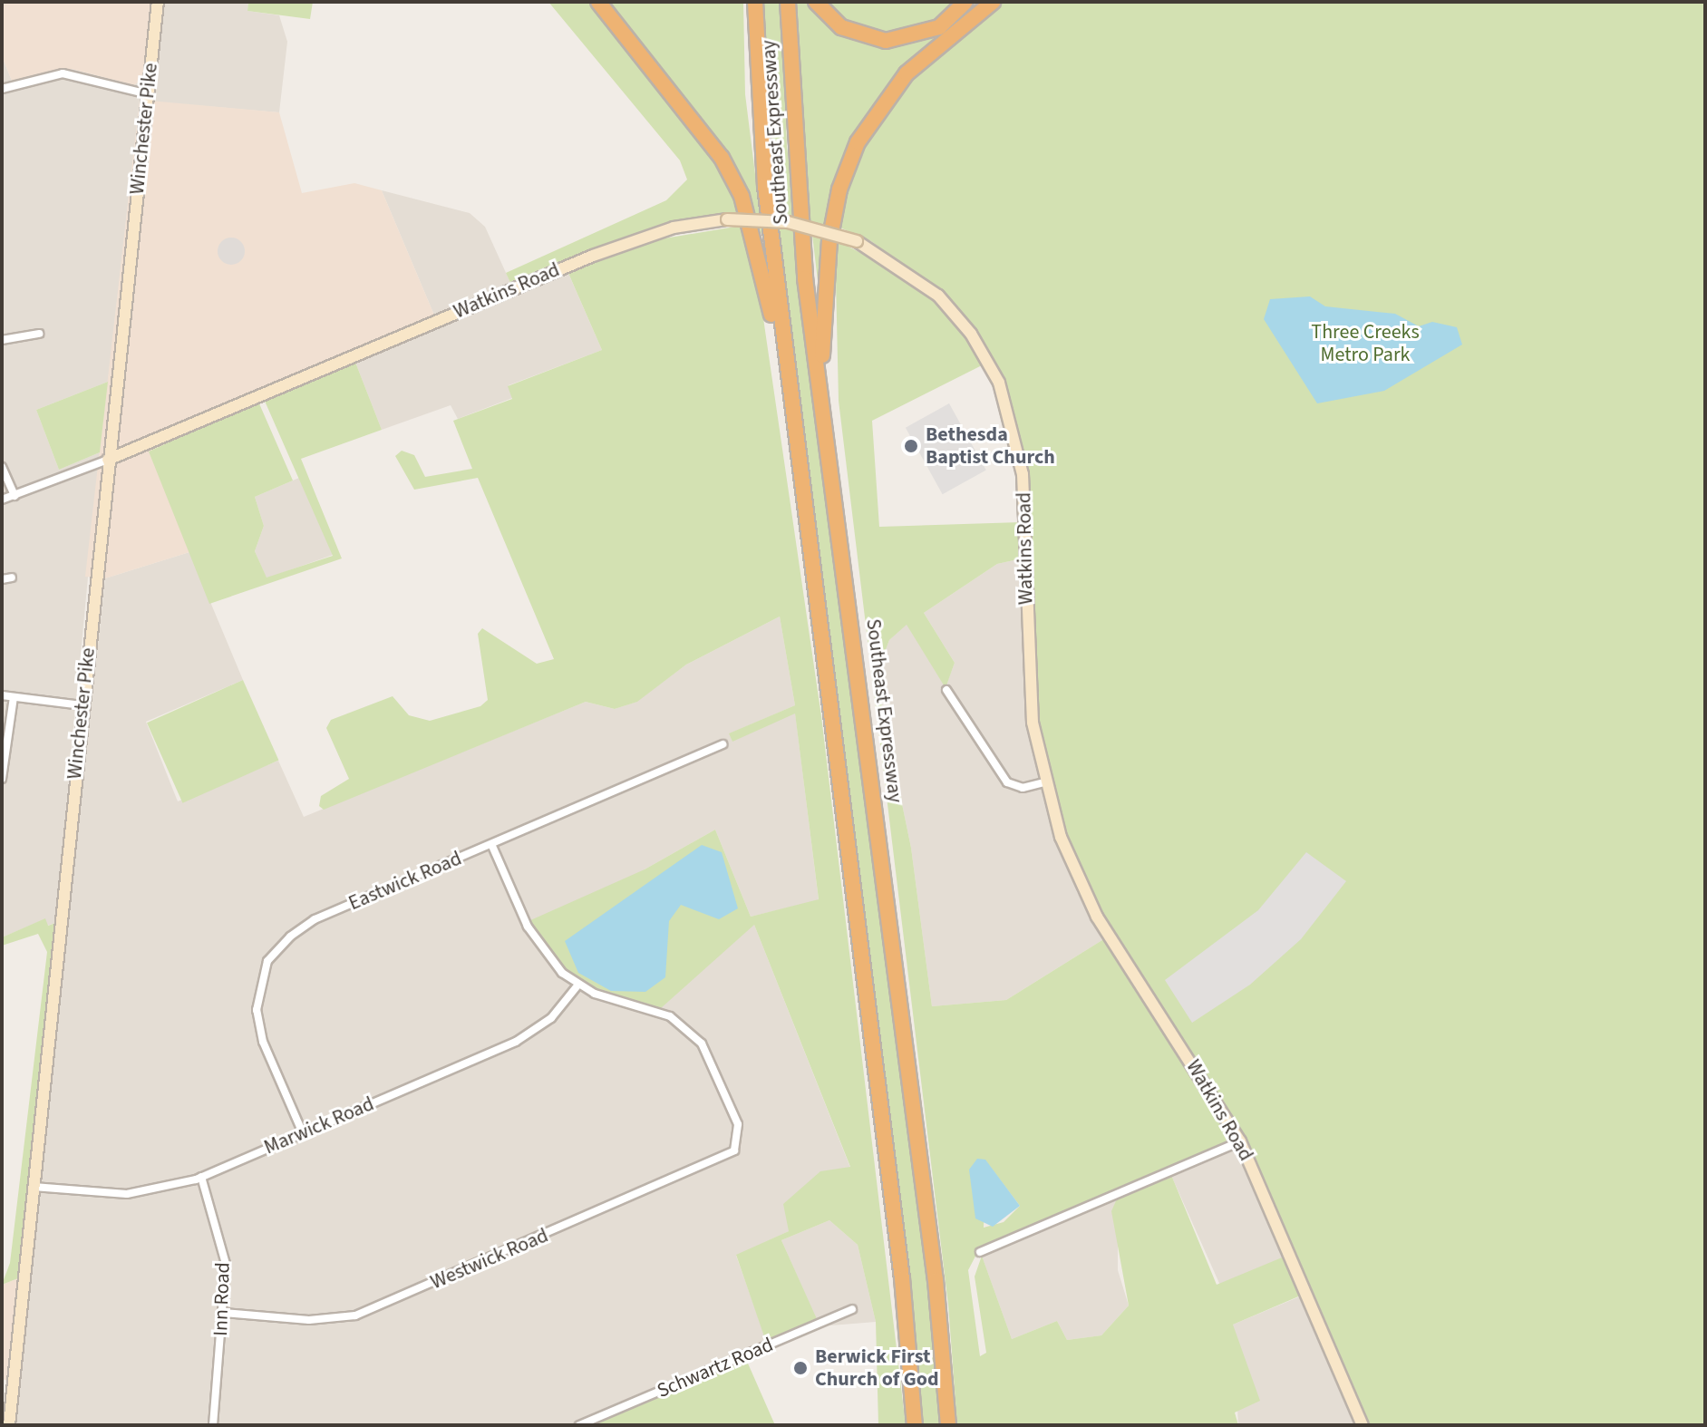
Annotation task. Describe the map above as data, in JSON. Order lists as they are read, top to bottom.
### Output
{
  "streets": {
    "highway": ["Southeast Expressway"],
    "street": [
      "Winchester Pike",
      "Watkins Road",
      "Eastwick Road",
      "Marwick Road",
      "Westwick Road",
      "Inn Road",
      "Schwartz Road"
    ]
  },
  "crossings": [
    ["Winchester Pike", "Watkins Road"],
    ["Winchester Pike", "Marwick Road"],
    ["Eastwick Road", "Marwick Road"],
    ["Marwick Road", "Westwick Road"],
    ["Marwick Road", "Inn Road"],
    ["Westwick Road", "Inn Road"]
  ],
  "parks": ["Three Creeks Metro Park"],
  "places": ["Bethesda Baptist Church", "Berwick First Church of God"]
}
